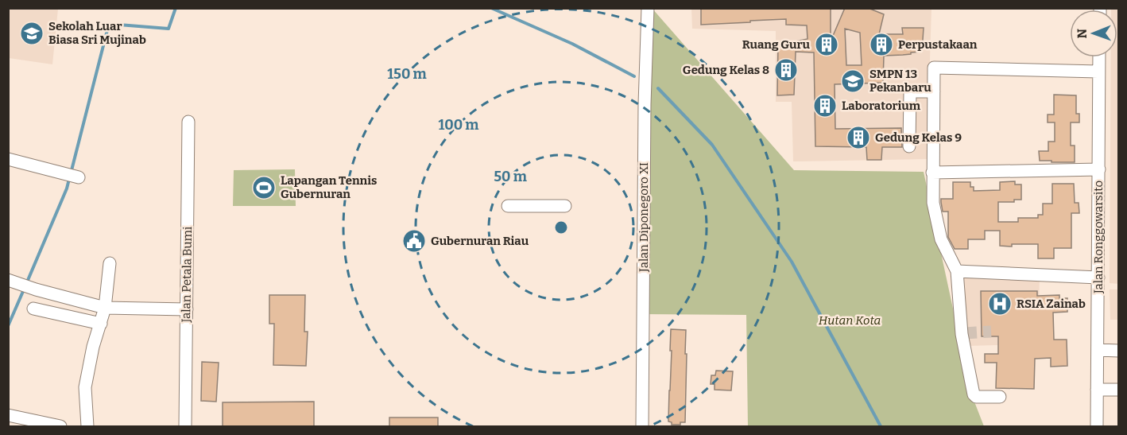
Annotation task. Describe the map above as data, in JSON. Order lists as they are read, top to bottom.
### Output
{
  "streets": {
    "street": ["Jalan Diponegoro XI", "Jalan Ronggowarsito", "Jalan Petala Bumi"]
  },
  "parks": ["Hutan Kota"],
  "places": {
    "school or university": ["Sekolah Luar Biasa Sri Mujinab", "SMPN 13 Pekanbaru"],
    "building": [
      "Ruang Guru",
      "Perpustakaan",
      "Gedung Kelas 8",
      "Laboratorium",
      "Gedung Kelas 9"
    ],
    "sports": ["Lapangan Tennis Gubernuran"],
    "public building": ["Gubernuran Riau"],
    "hospital": ["RSIA Zainab"]
  },
  "north": "left",
  "rings": ["150 m", "100 m", "50 m"]
}
